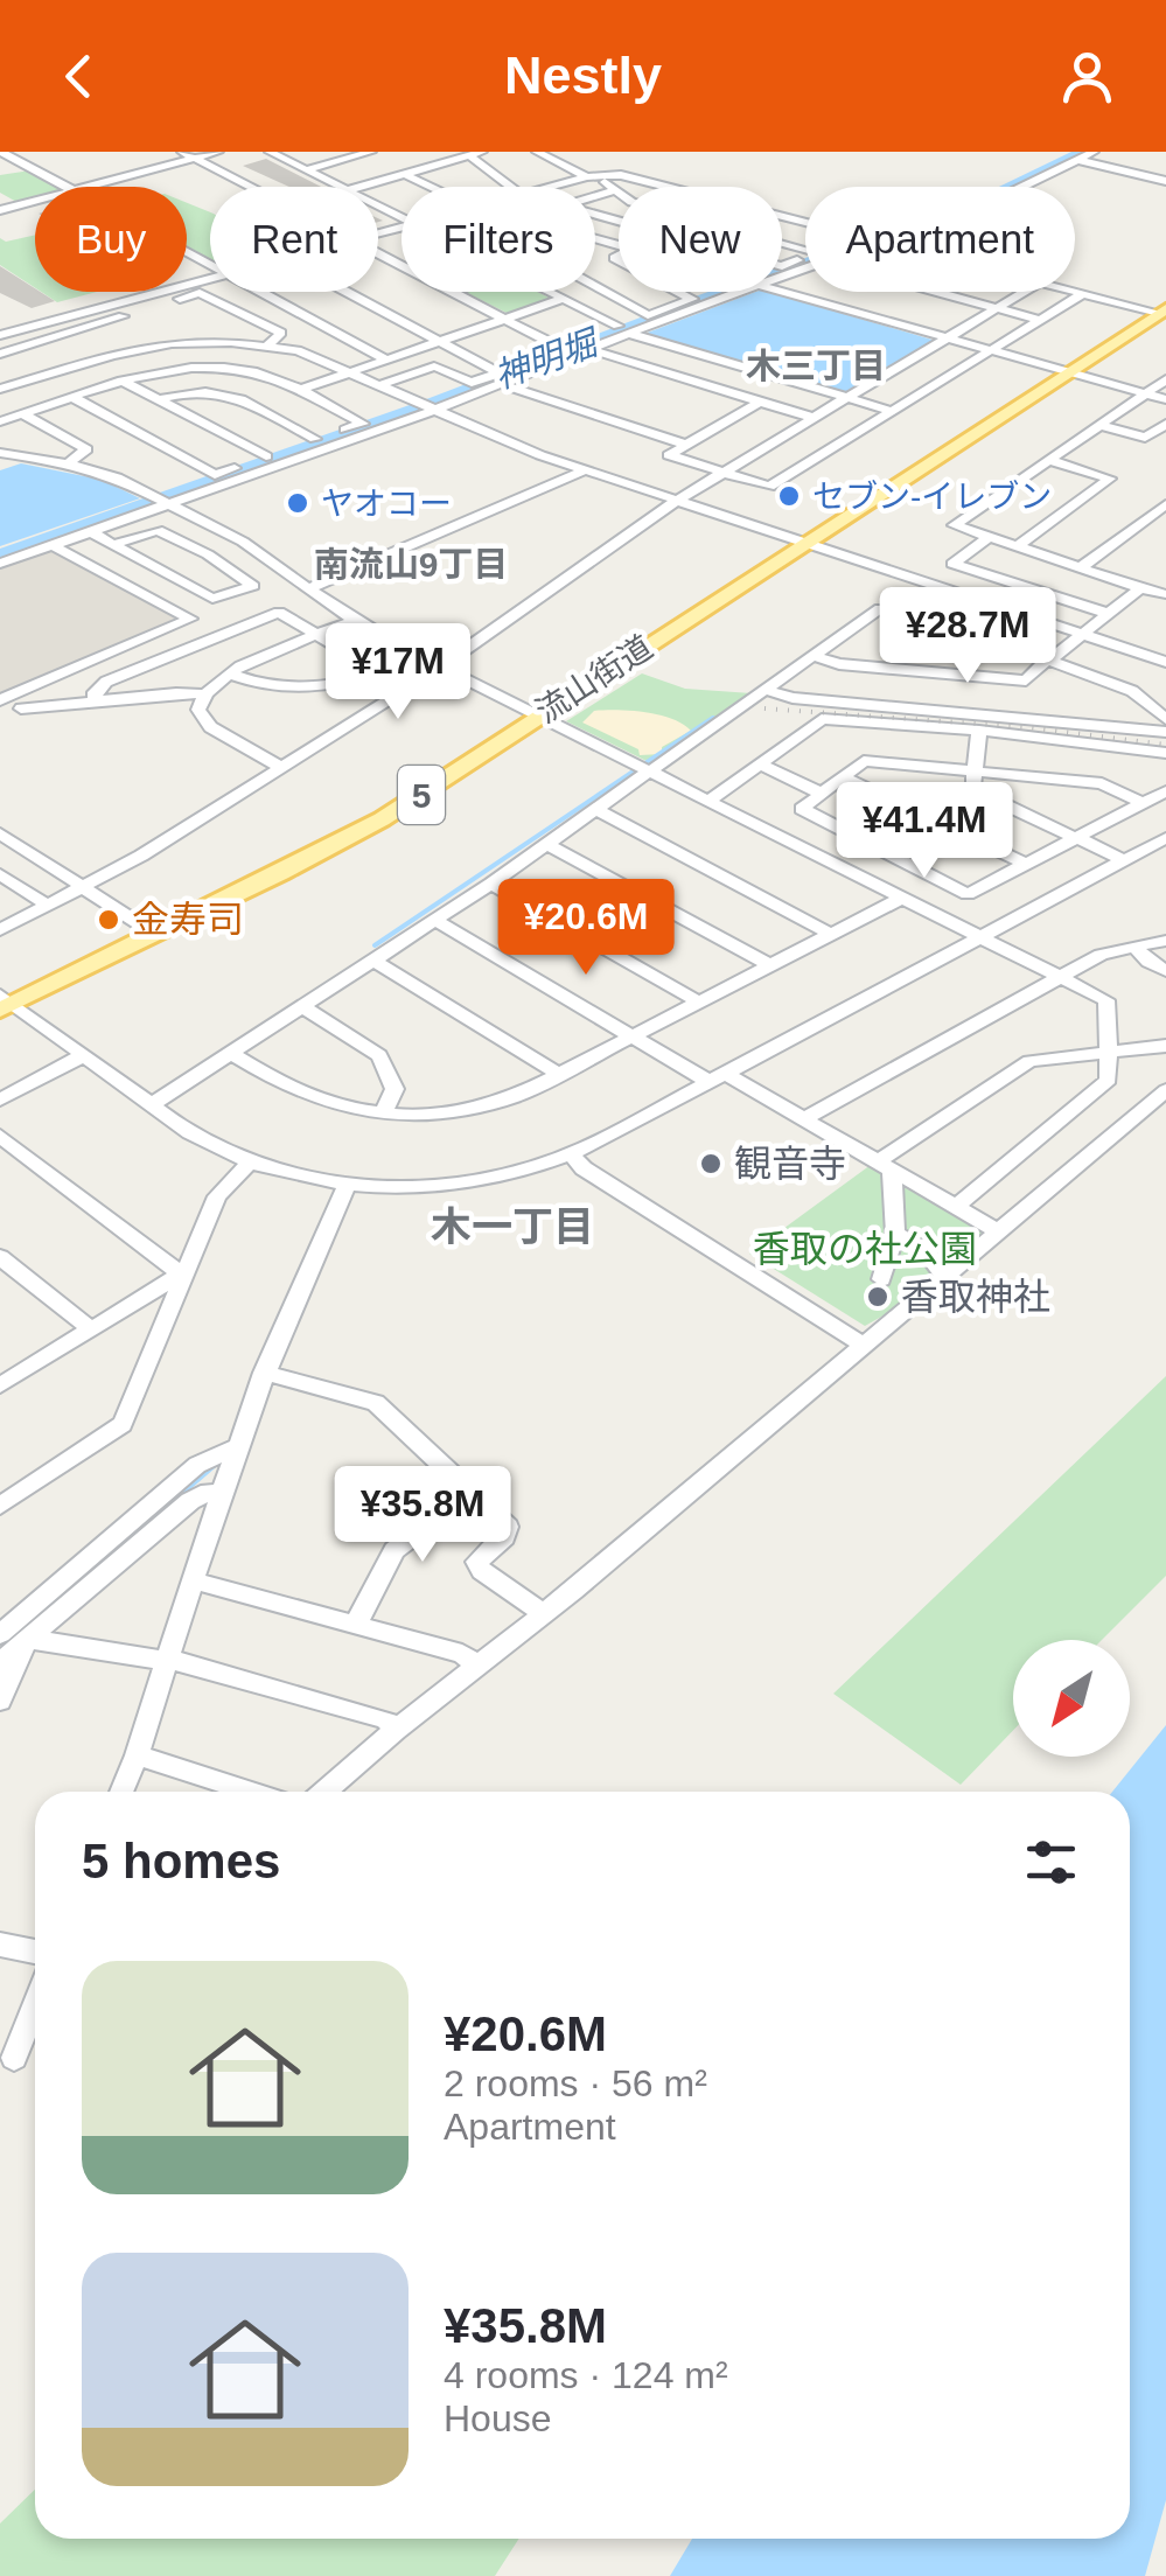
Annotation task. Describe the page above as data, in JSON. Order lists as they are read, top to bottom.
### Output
{
  "streets": {
    "main road": ["流山街道", "5"]
  },
  "districts": ["木三丁目", "南流山9丁目", "木一丁目"],
  "water": ["神明堀"],
  "parks": ["香取の社公園"],
  "places": [
    "セブン-イレブン",
    "ヤオコー",
    "金寿司",
    "観音寺",
    "香取神社"
  ],
  "north": "bottom left",
  "page": {
    "header": "Nestly",
    "chip": [
      "Buy",
      "Rent",
      "Filters",
      "New",
      "Apartment"
    ],
    "price": [
      "¥28.7M",
      "¥17M",
      "¥41.4M",
      "¥20.6M",
      "¥35.8M"
    ],
    "heading": "5 homes",
    "list": [
      {
        "name": "¥20.6M",
        "note": "2 rooms · 56 m² · Apartment"
      },
      {
        "name": "¥35.8M",
        "note": "4 rooms · 124 m² · House"
      }
    ]
  }
}
